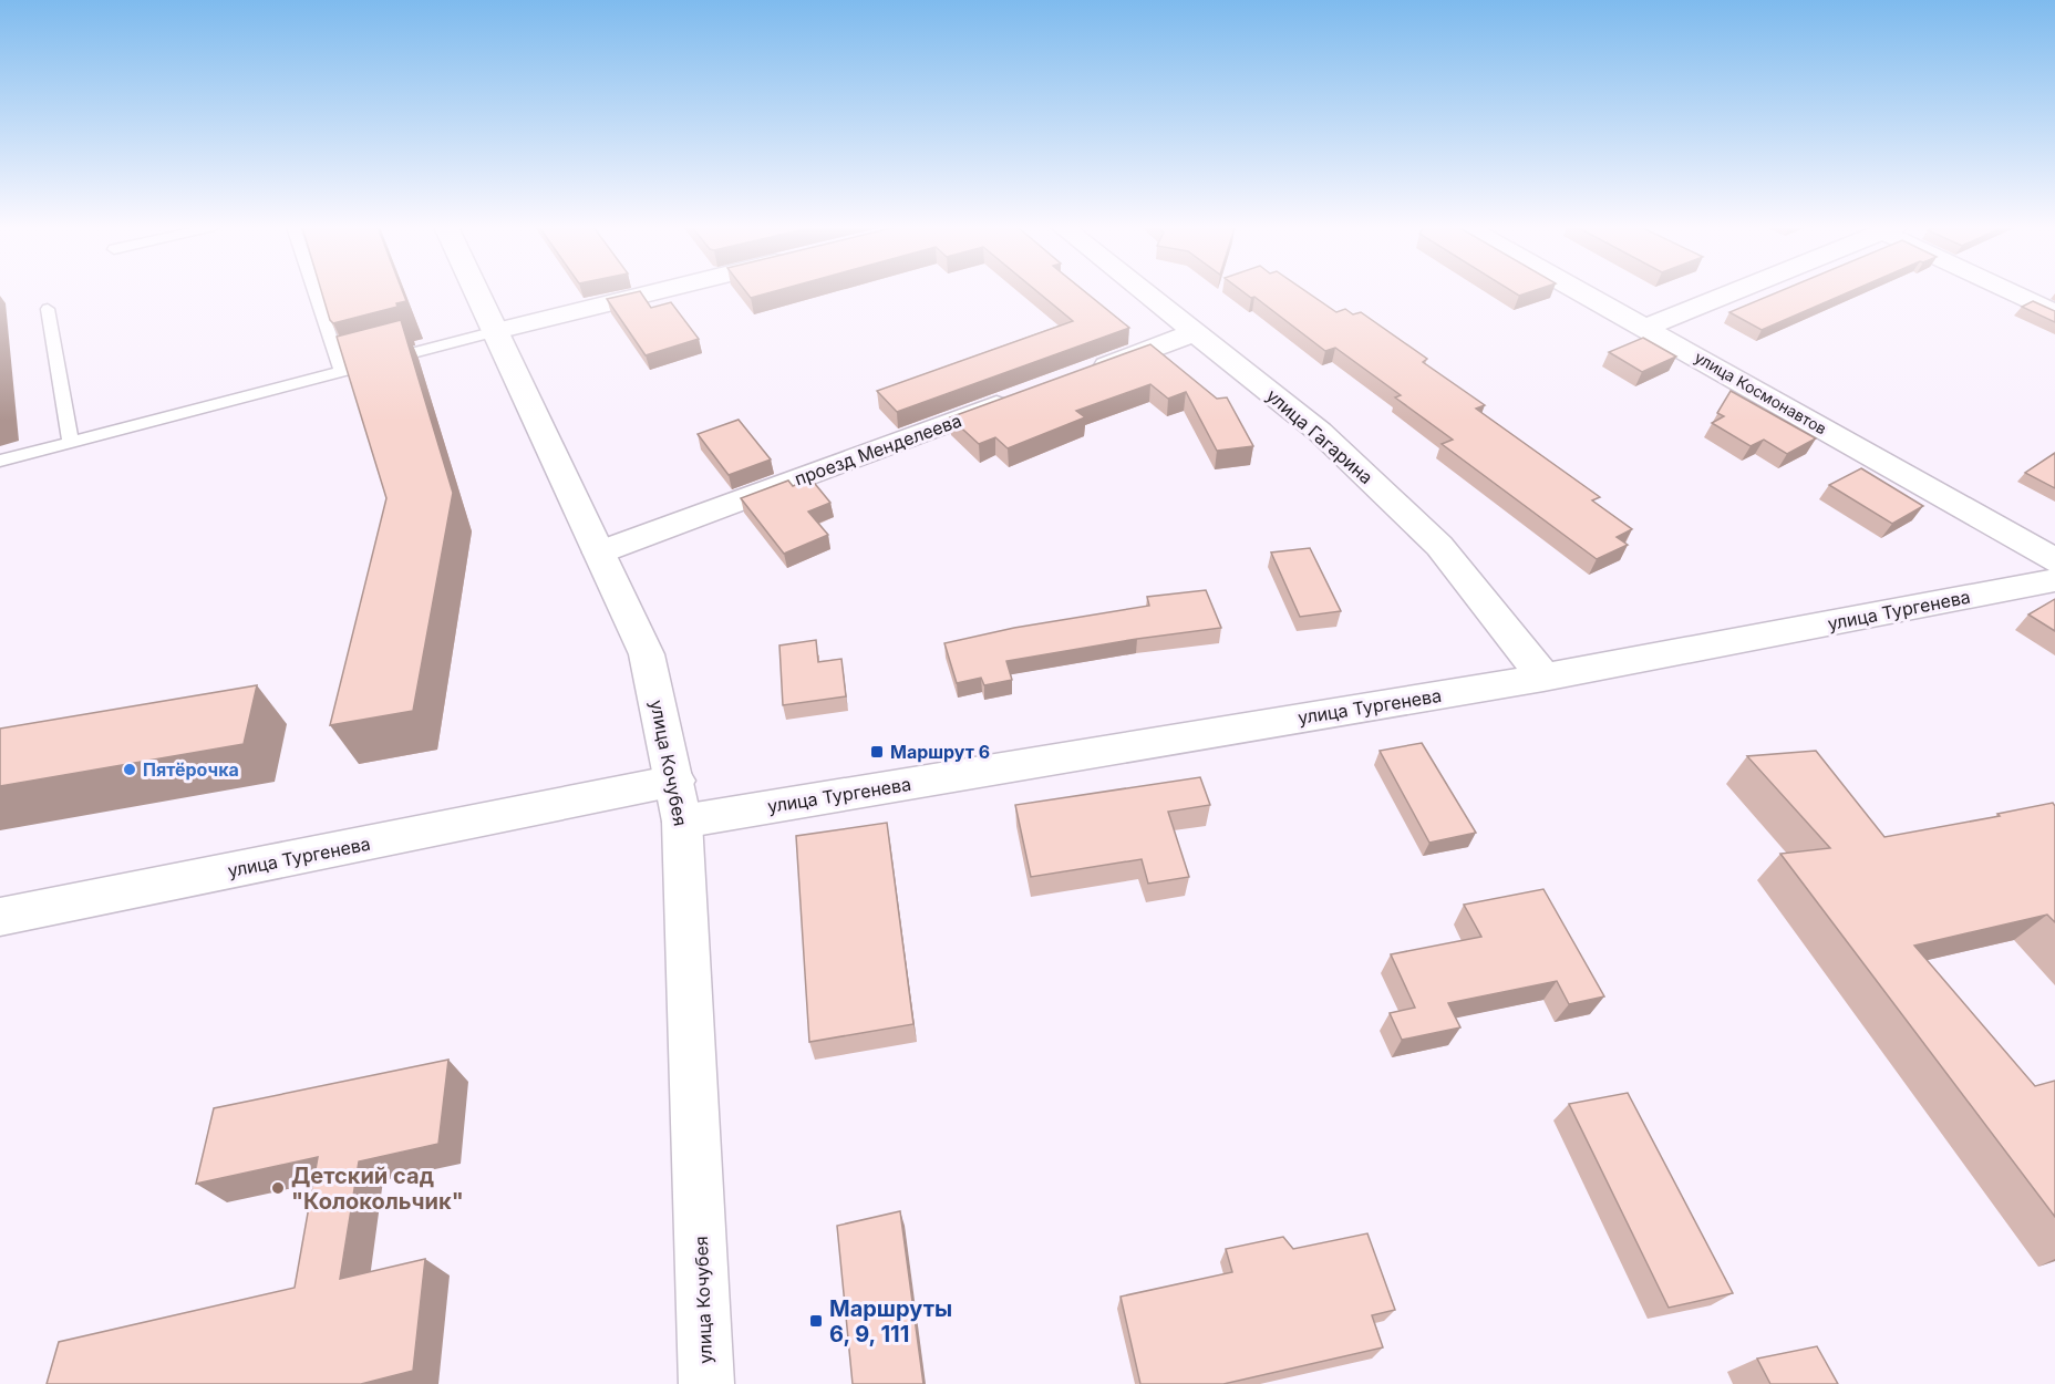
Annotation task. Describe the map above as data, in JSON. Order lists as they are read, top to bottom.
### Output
{
  "streets": {
    "street": [
      "улица Космонавтов",
      "улица Гагарина",
      "проезд Менделеева",
      "улица Тургенева",
      "улица Кочубея"
    ]
  },
  "crossings": [
    ["улица Гагарина", "улица Тургенева"],
    ["проезд Менделеева", "улица Кочубея"],
    ["улица Тургенева", "улица Кочубея"]
  ],
  "places": {
    "transit": ["Маршрут 6", "Маршруты 6, 9, 111"],
    "other": ["Пятёрочка", "Детский сад \"Колокольчик\""]
  }
}
